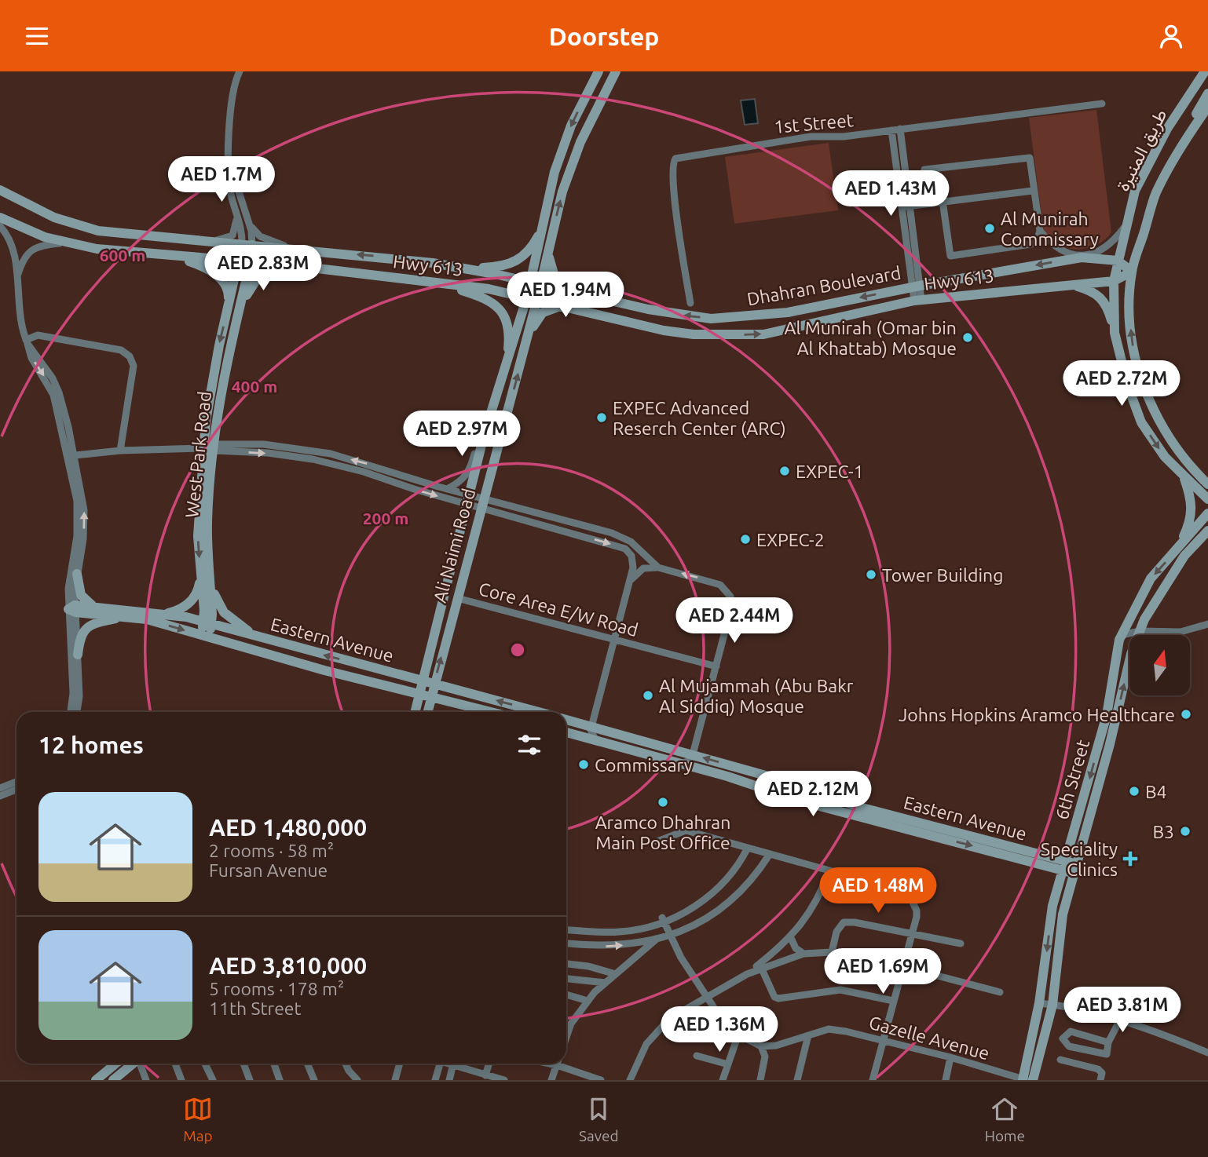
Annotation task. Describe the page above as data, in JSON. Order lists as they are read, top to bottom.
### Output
{
  "streets": {
    "main road": [
      "طريق المنيرة",
      "Hwy 613",
      "Dhahran Boulevard",
      "West Park Road",
      "Ali Naimi Road",
      "Eastern Avenue",
      "6th Street"
    ],
    "street": ["1st Street", "Core Area E/W Road", "Gazelle Avenue"]
  },
  "crossings": [
    ["طريق المنيرة", "Hwy 613"],
    ["طريق المنيرة", "Dhahran Boulevard"],
    ["Hwy 613", "West Park Road"],
    ["Hwy 613", "Ali Naimi Road"],
    ["Dhahran Boulevard", "West Park Road"],
    ["Dhahran Boulevard", "Ali Naimi Road"],
    ["West Park Road", "Eastern Avenue"],
    ["Ali Naimi Road", "Core Area E/W Road"],
    ["Ali Naimi Road", "Eastern Avenue"],
    ["Eastern Avenue", "6th Street"],
    ["6th Street", "Gazelle Avenue"]
  ],
  "one_way": ["Dhahran Boulevard"],
  "places": {
    "other": [
      "Al Munirah Commissary",
      "Al Munirah (Omar bin Al Khattab) Mosque",
      "EXPEC Advanced Reserch Center (ARC)",
      "EXPEC-1",
      "EXPEC-2",
      "Tower Building",
      "Al Mujammah (Abu Bakr Al Siddiq) Mosque",
      "Johns Hopkins Aramco Healthcare",
      "Commissary",
      "B4",
      "Aramco Dhahran Main Post Office",
      "B3"
    ],
    "health": ["Speciality Clinics"]
  },
  "north": "top",
  "page": {
    "header": "Doorstep",
    "price": [
      "AED 1.7M",
      "AED 1.43M",
      "AED 2.83M",
      "AED 1.94M",
      "AED 2.72M",
      "AED 2.97M",
      "AED 2.44M",
      "AED 2.12M",
      "AED 1.48M",
      "AED 1.69M",
      "AED 3.81M",
      "AED 1.36M"
    ],
    "heading": "12 homes",
    "list": [
      {
        "name": "AED 1,480,000",
        "note": "2 rooms · 58 m² · Fursan Avenue"
      },
      {
        "name": "AED 3,810,000",
        "note": "5 rooms · 178 m² · 11th Street"
      }
    ],
    "tabs": ["Map", "Saved", "Home"]
  },
  "rings": ["600 m", "400 m", "200 m"]
}
